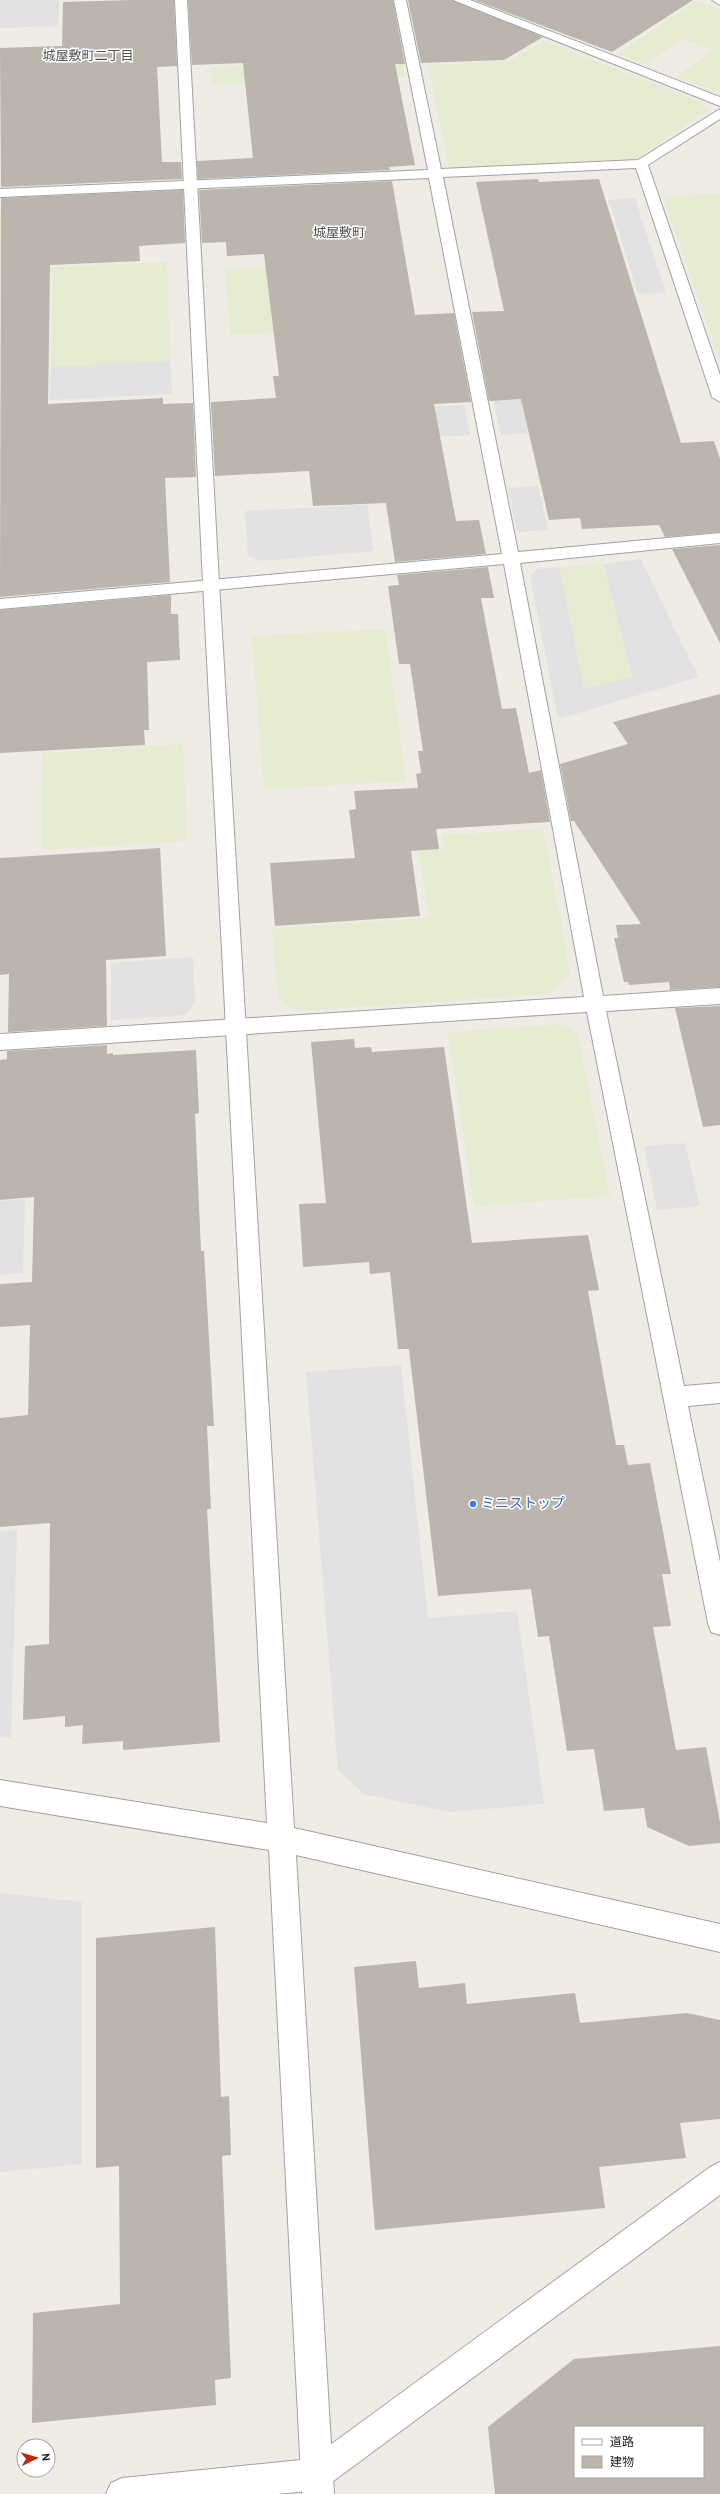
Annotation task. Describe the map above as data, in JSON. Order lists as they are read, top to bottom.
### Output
{
  "districts": ["城屋敷町二丁目", "城屋敷町"],
  "places": ["ミニストップ"],
  "legend": ["道路", "建物"],
  "north": "right"
}
